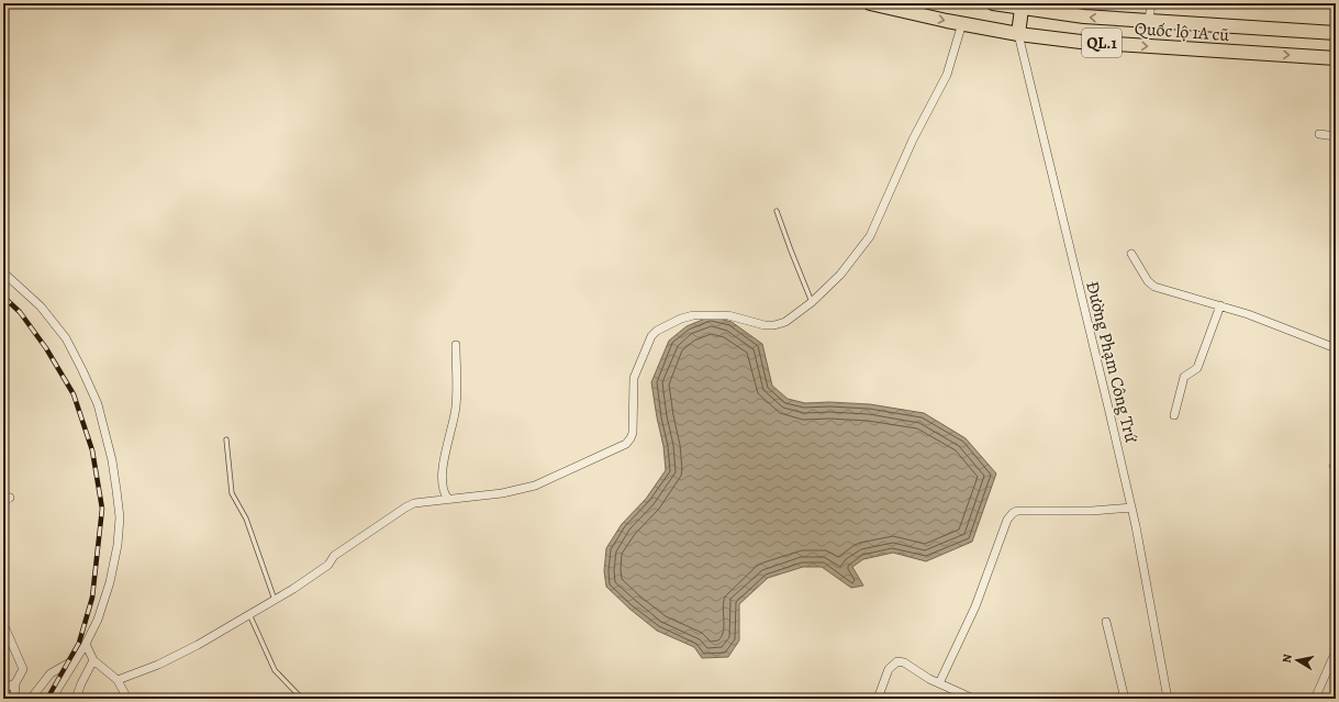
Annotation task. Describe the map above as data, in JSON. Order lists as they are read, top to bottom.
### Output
{
  "streets": {
    "main road": ["Quốc lộ 1A cũ", "QL.1"],
    "street": ["Đường Phạm Công Trứ"]
  },
  "crossings": [
    ["Quốc lộ 1A cũ", "Đường Phạm Công Trứ"]
  ],
  "north": "left"
}
